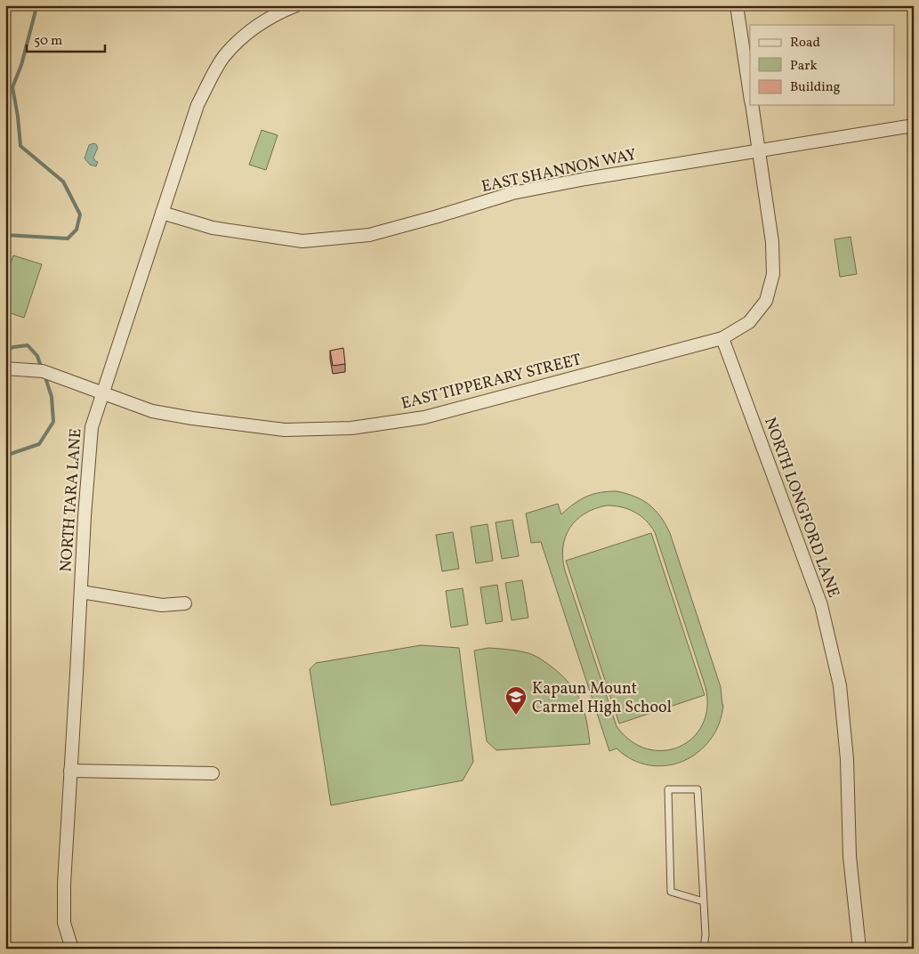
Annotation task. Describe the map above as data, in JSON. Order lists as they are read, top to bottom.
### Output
{
  "streets": {
    "street": [
      "EAST SHANNON WAY",
      "EAST TIPPERARY STREET",
      "NORTH TARA LANE",
      "NORTH LONGFORD LANE"
    ]
  },
  "crossings": [
    ["EAST SHANNON WAY", "NORTH TARA LANE"],
    ["EAST TIPPERARY STREET", "NORTH TARA LANE"],
    ["EAST TIPPERARY STREET", "NORTH LONGFORD LANE"]
  ],
  "places": {
    "school or university": ["Kapaun Mount Carmel High School"]
  },
  "legend": ["Road", "Park", "Building"],
  "scale_bar": "50 m"
}
